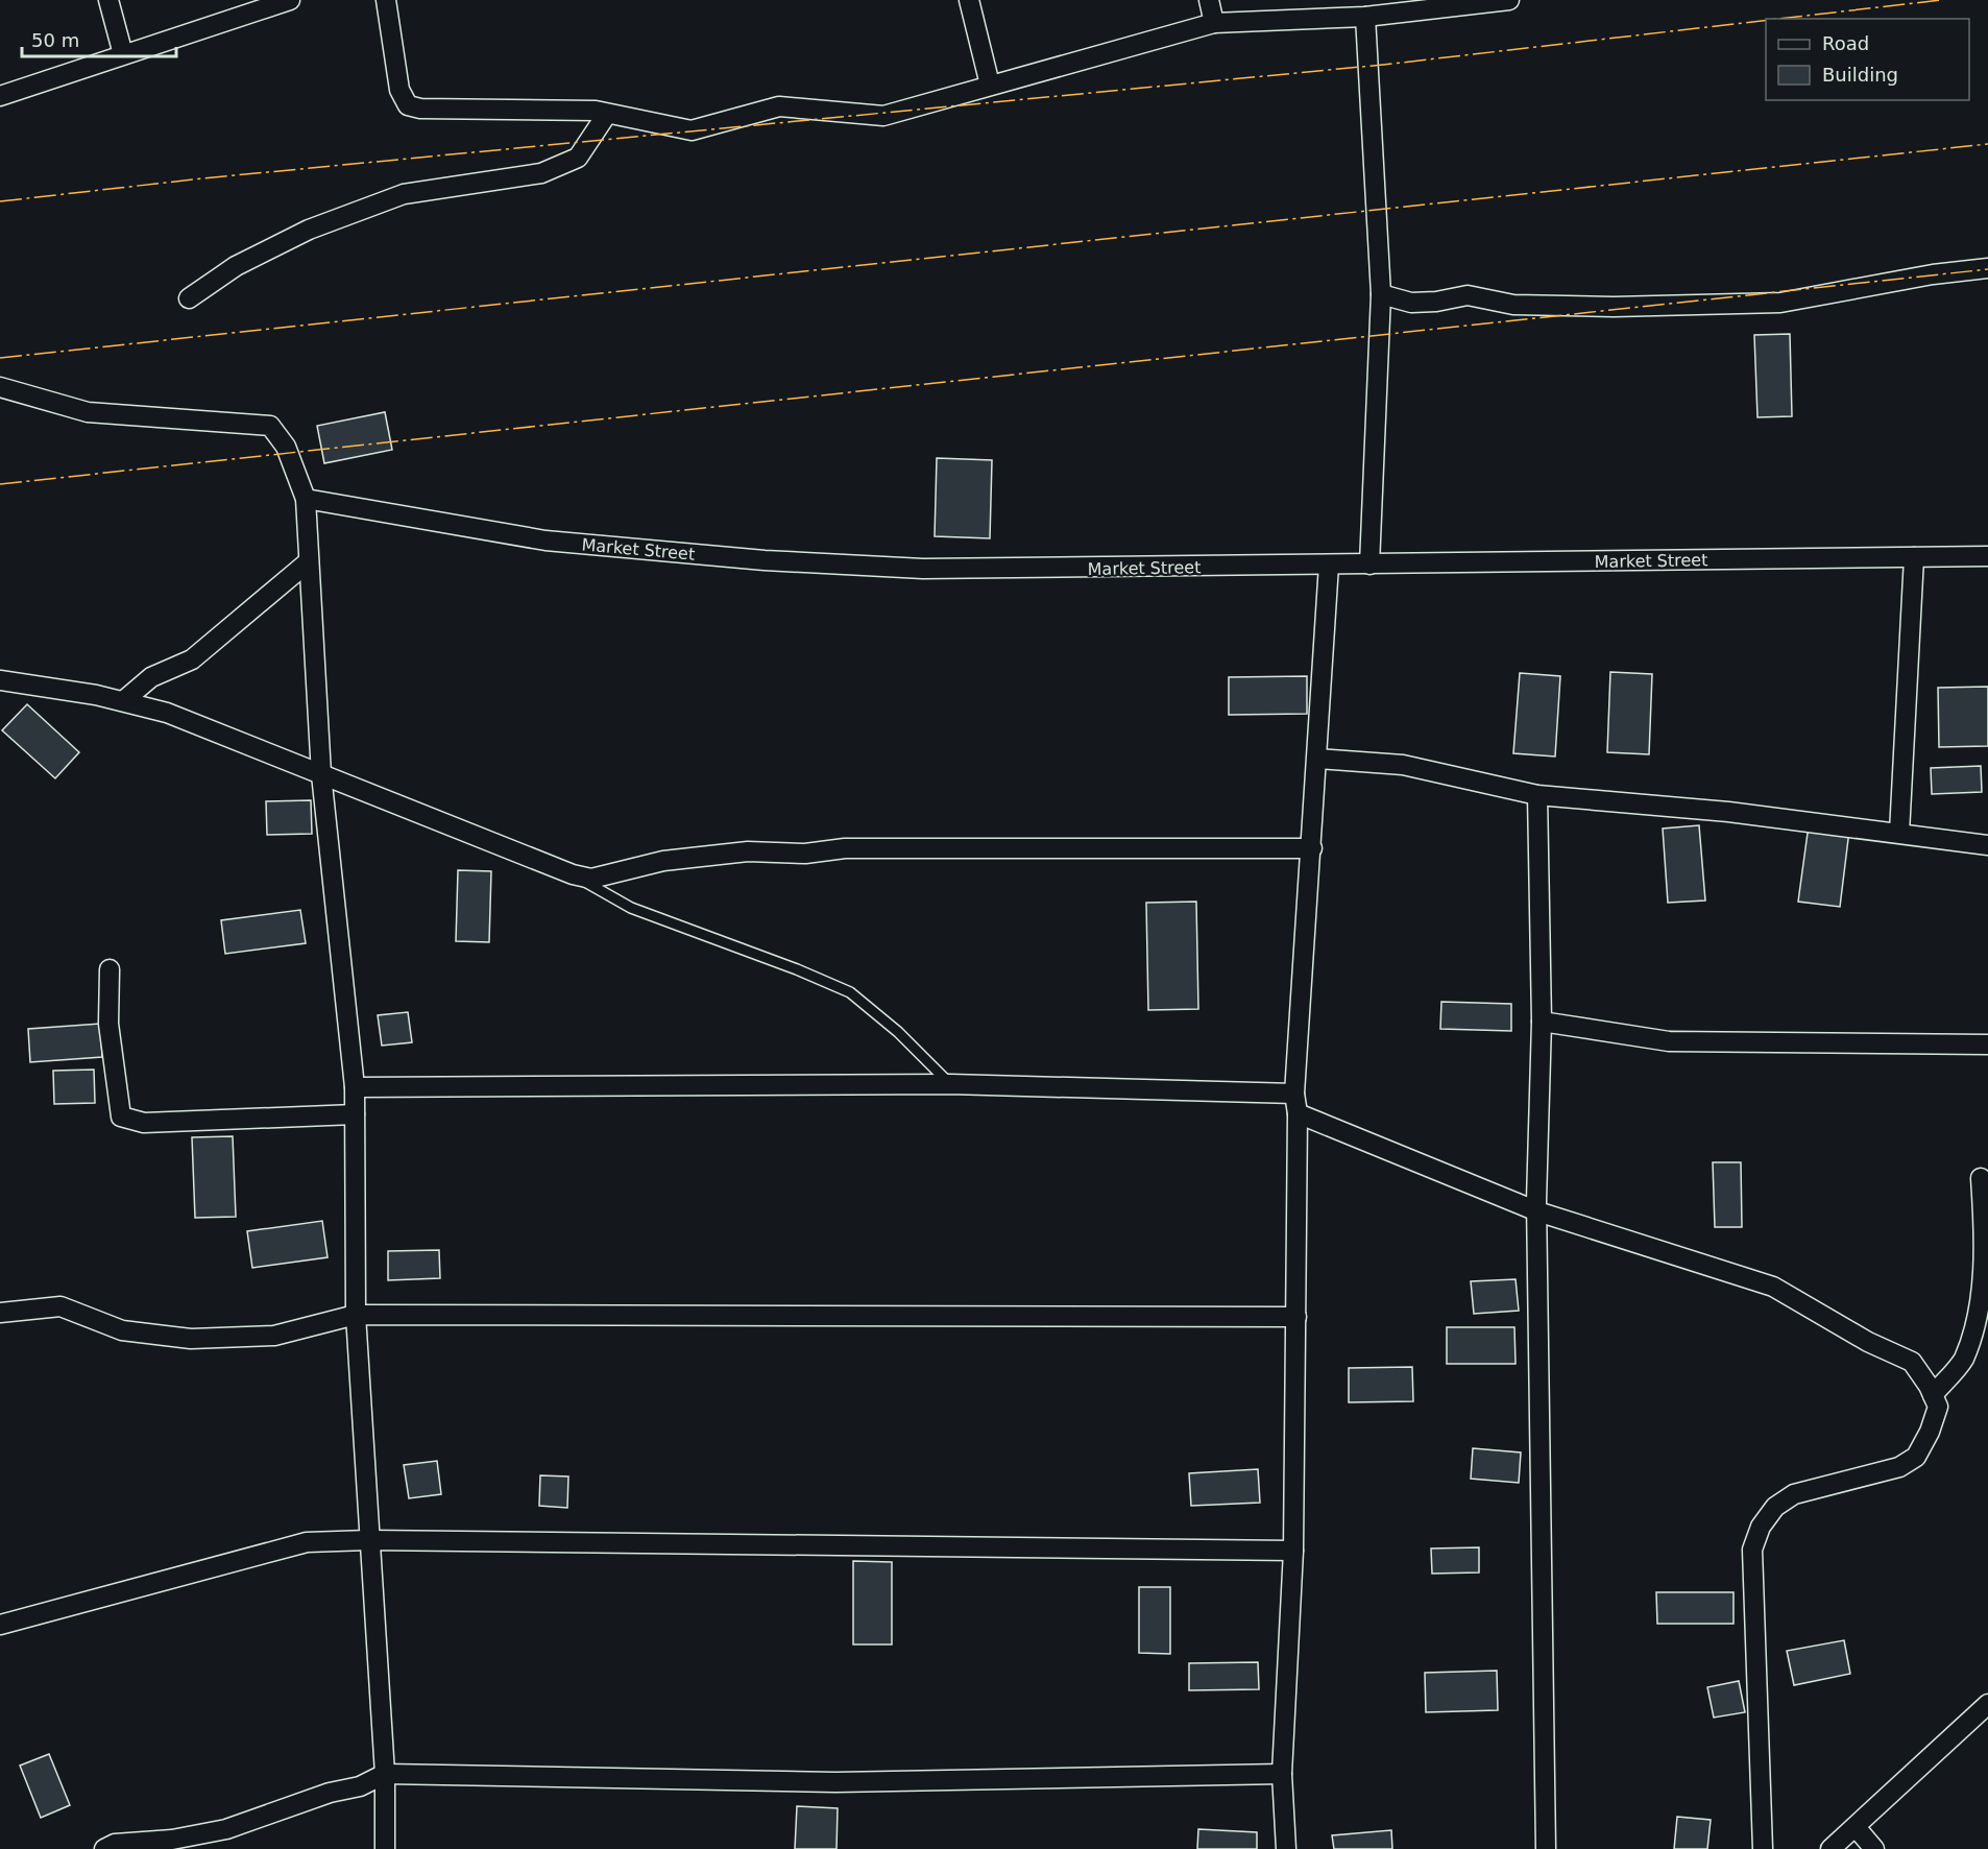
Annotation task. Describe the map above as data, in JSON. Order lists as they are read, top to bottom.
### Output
{
  "streets": {
    "street": ["Market Street"]
  },
  "legend": ["Road", "Building"],
  "scale_bar": "50 m"
}
